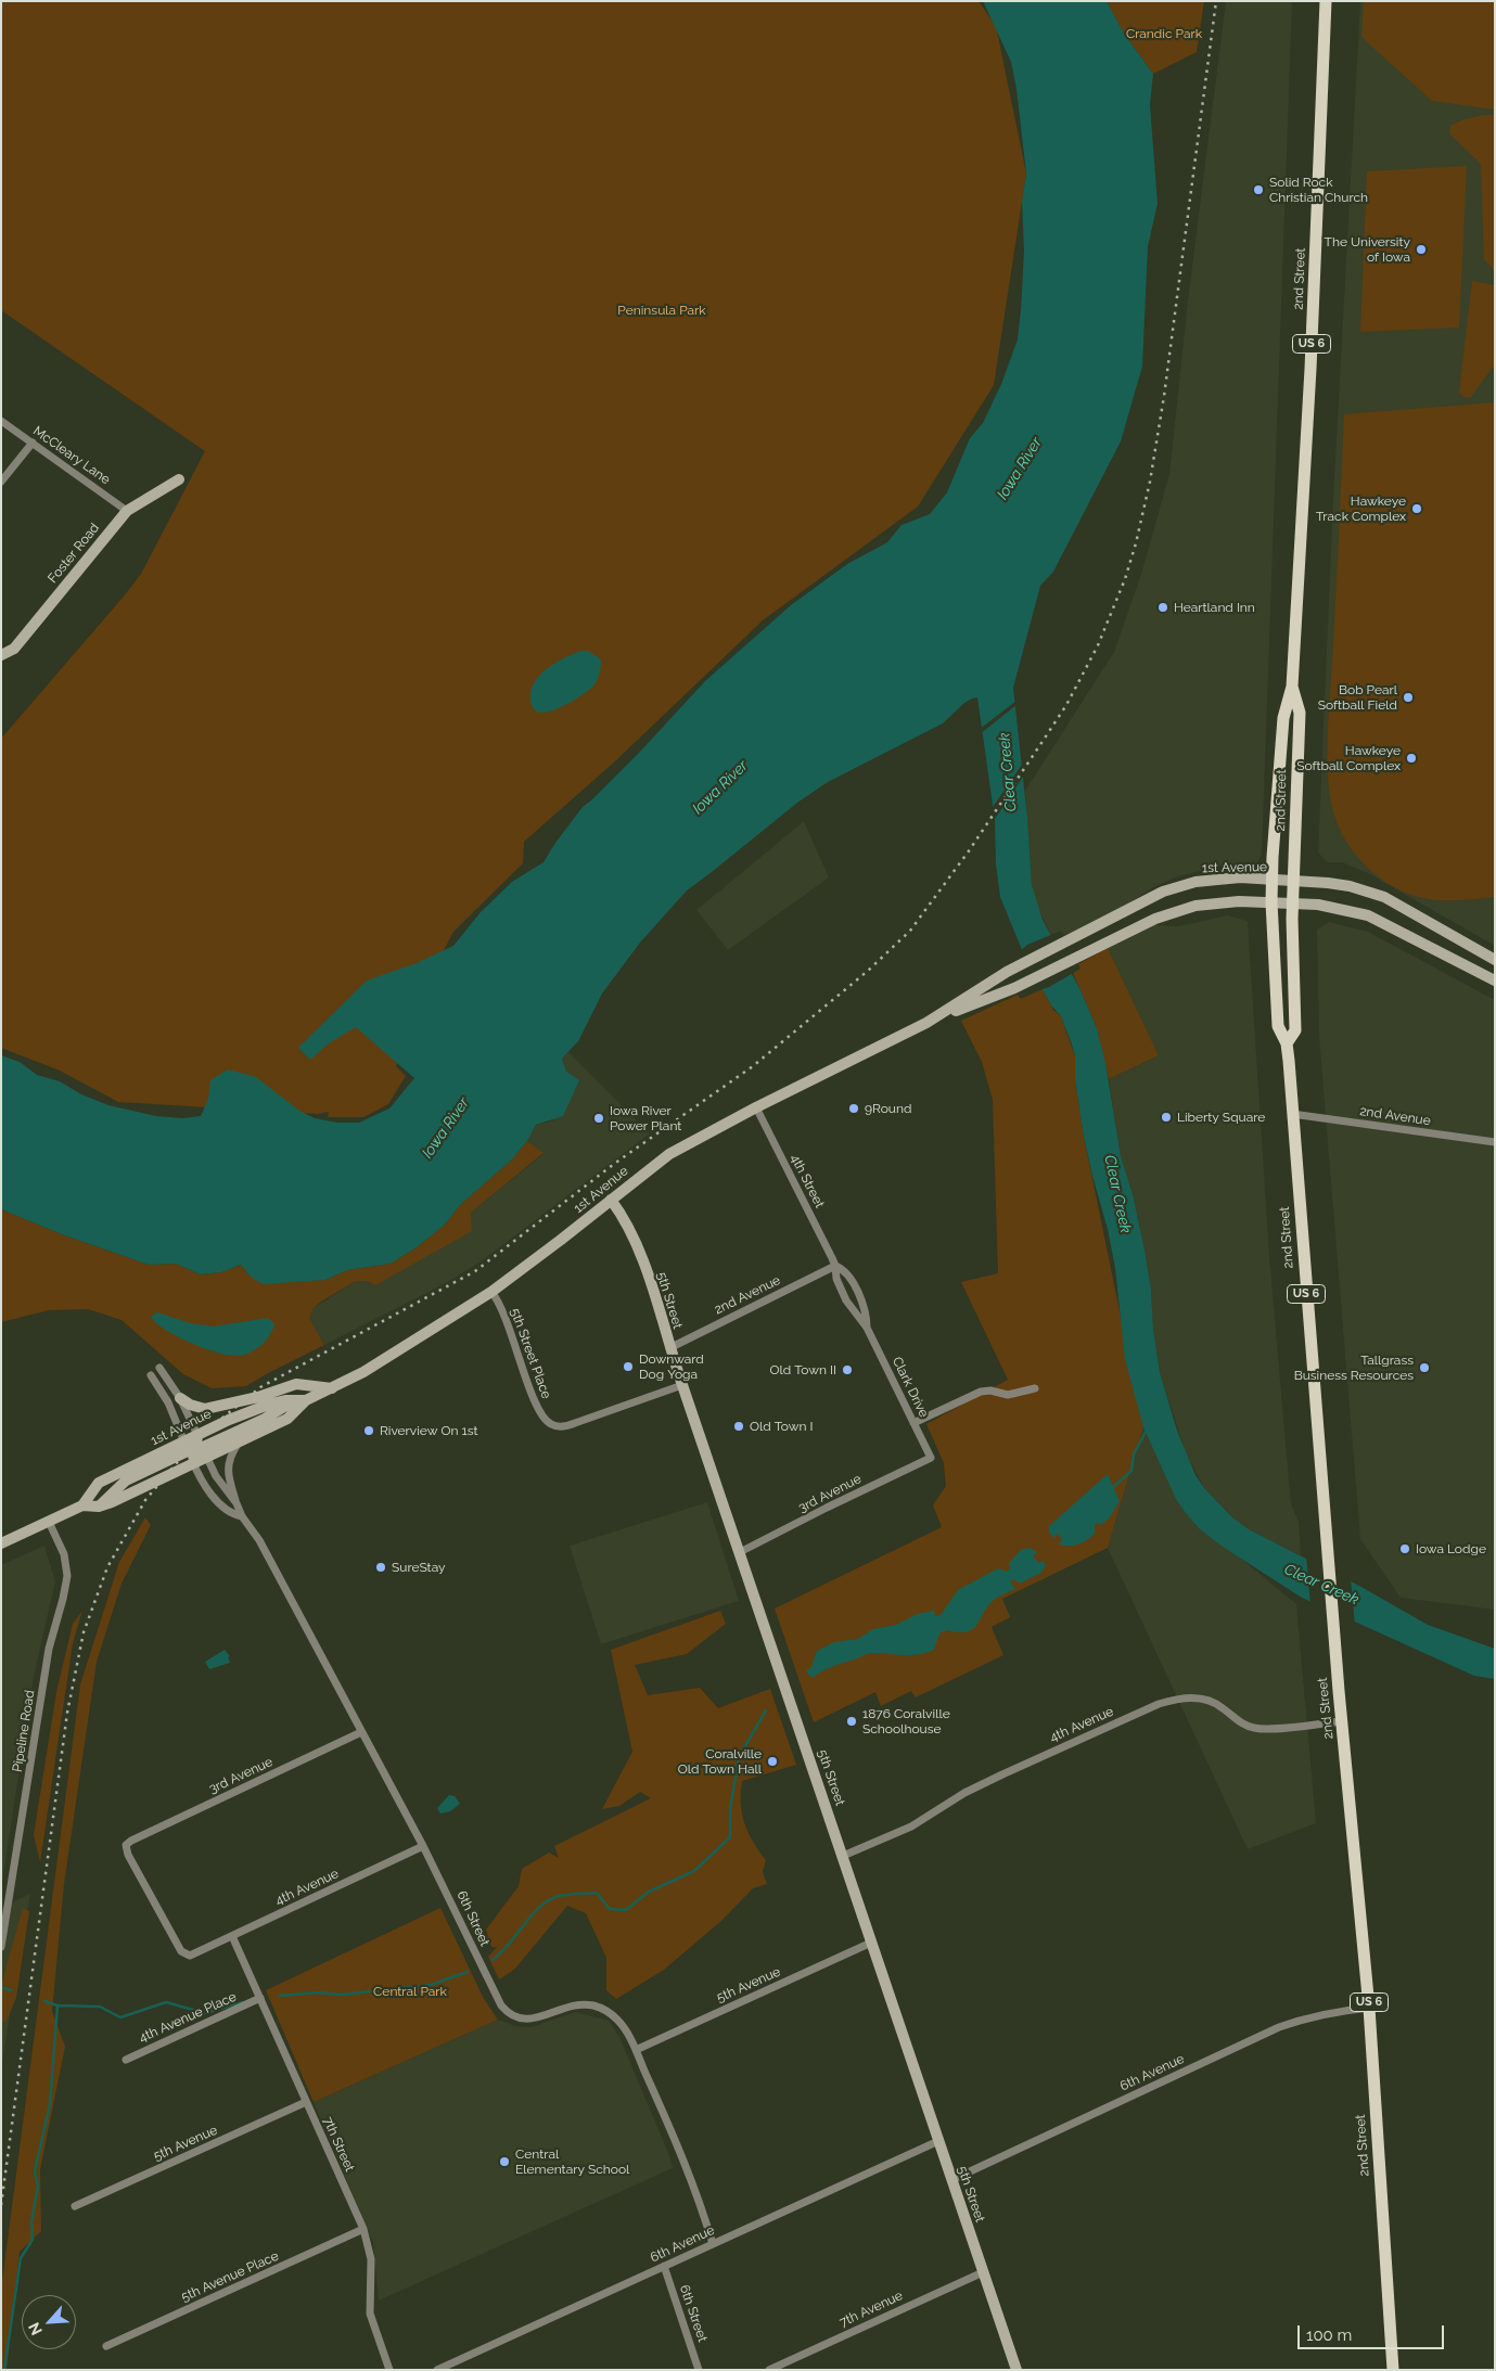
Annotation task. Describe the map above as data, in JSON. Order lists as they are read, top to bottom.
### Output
{
  "streets": {
    "main road": [
      "2nd Street",
      "US 6",
      "Foster Road",
      "1st Avenue",
      "5th Street"
    ],
    "street": [
      "McCleary Lane",
      "2nd Avenue",
      "4th Street",
      "5th Street Place",
      "Clark Drive",
      "3rd Avenue",
      "4th Avenue",
      "Pipeline Road",
      "6th Street",
      "5th Avenue",
      "4th Avenue Place",
      "6th Avenue",
      "7th Street",
      "5th Avenue Place",
      "7th Avenue"
    ]
  },
  "crossings": [
    ["2nd Street", "1st Avenue"],
    ["2nd Street", "2nd Avenue"],
    ["2nd Street", "4th Avenue"],
    ["2nd Street", "6th Avenue"],
    ["McCleary Lane", "Foster Road"],
    ["1st Avenue", "4th Street"],
    ["1st Avenue", "5th Street"],
    ["1st Avenue", "5th Street Place"],
    ["1st Avenue", "Pipeline Road"],
    ["1st Avenue", "6th Street"],
    ["2nd Avenue", "4th Street"],
    ["2nd Avenue", "5th Street"],
    ["2nd Avenue", "Clark Drive"],
    ["4th Street", "Clark Drive"],
    ["5th Street", "5th Street Place"],
    ["5th Street", "3rd Avenue"],
    ["5th Street", "4th Avenue"],
    ["5th Street", "5th Avenue"],
    ["5th Street", "6th Avenue"],
    ["5th Street", "7th Avenue"],
    ["Clark Drive", "3rd Avenue"],
    ["3rd Avenue", "4th Avenue"],
    ["3rd Avenue", "6th Street"],
    ["4th Avenue", "6th Street"],
    ["4th Avenue", "7th Street"],
    ["6th Street", "5th Avenue"],
    ["6th Street", "6th Avenue"],
    ["5th Avenue", "7th Street"],
    ["4th Avenue Place", "7th Street"],
    ["7th Street", "5th Avenue Place"]
  ],
  "water": ["Iowa River", "Clear Creek"],
  "parks": ["Crandic Park", "Peninsula Park", "Central Park"],
  "places": [
    "Solid Rock Christian Church",
    "The University of Iowa",
    "Hawkeye Track Complex",
    "Heartland Inn",
    "Bob Pearl Softball Field",
    "Hawkeye Softball Complex",
    "9Round",
    "Liberty Square",
    "Iowa River Power Plant",
    "Downward Dog Yoga",
    "Tallgrass Business Resources",
    "Old Town II",
    "Old Town I",
    "Riverview On 1st",
    "Iowa Lodge",
    "SureStay",
    "1876 Coralville Schoolhouse",
    "Coralville Old Town Hall",
    "Central Elementary School"
  ],
  "scale_bar": "100 m",
  "north": "bottom left"
}
